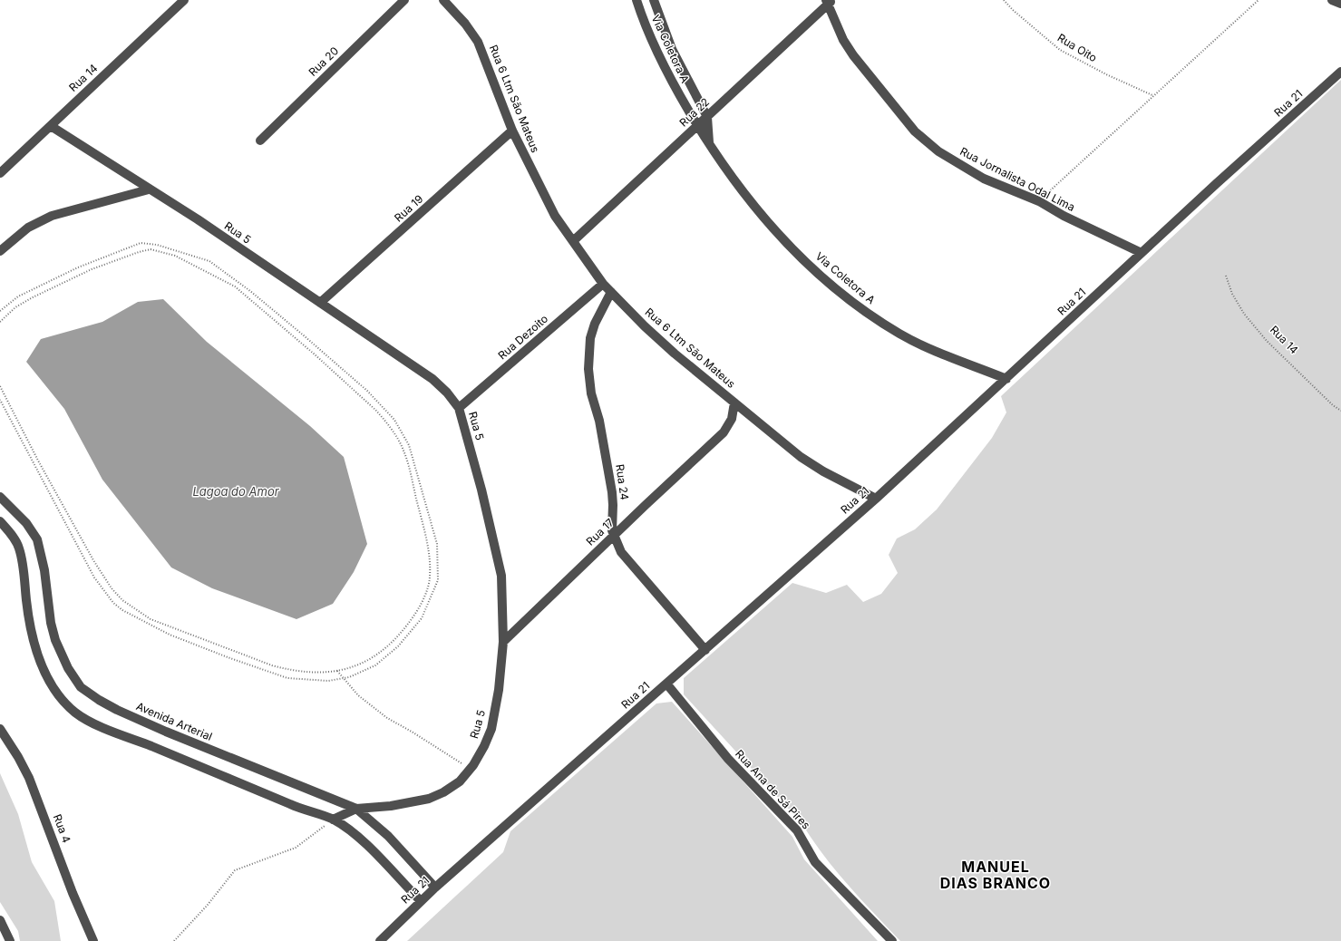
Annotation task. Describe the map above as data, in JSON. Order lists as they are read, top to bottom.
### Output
{
  "streets": {
    "street": [
      "Via Coletora A",
      "Rua 20",
      "Rua 14",
      "Rua 6 Ltm São Mateus",
      "Rua 21",
      "Rua 22",
      "Rua Jornalista Odal Lima",
      "Rua 19",
      "Rua 5",
      "Rua Dezoito",
      "Rua 24",
      "Rua 17",
      "Avenida Arterial",
      "Rua Ana de Sá Pires",
      "Rua 4"
    ],
    "path": ["Rua Oito"]
  },
  "crossings": [
    ["Via Coletora A", "Rua 21"],
    ["Via Coletora A", "Rua 22"],
    ["Rua 14", "Rua 5"],
    ["Rua 6 Ltm São Mateus", "Rua 21"],
    ["Rua 6 Ltm São Mateus", "Rua 22"],
    ["Rua 6 Ltm São Mateus", "Rua 19"],
    ["Rua 6 Ltm São Mateus", "Rua Dezoito"],
    ["Rua 6 Ltm São Mateus", "Rua 24"],
    ["Rua 6 Ltm São Mateus", "Rua 17"],
    ["Rua 21", "Rua Jornalista Odal Lima"],
    ["Rua 21", "Rua 24"],
    ["Rua 21", "Avenida Arterial"],
    ["Rua 21", "Rua Ana de Sá Pires"],
    ["Rua 22", "Rua Jornalista Odal Lima"],
    ["Rua 19", "Rua 5"],
    ["Rua 5", "Rua Dezoito"],
    ["Rua 5", "Rua 17"],
    ["Rua 5", "Avenida Arterial"],
    ["Rua 24", "Rua 17"]
  ],
  "districts": ["MANUEL DIAS BRANCO"],
  "water": ["Lagoa do Amor"]
}
